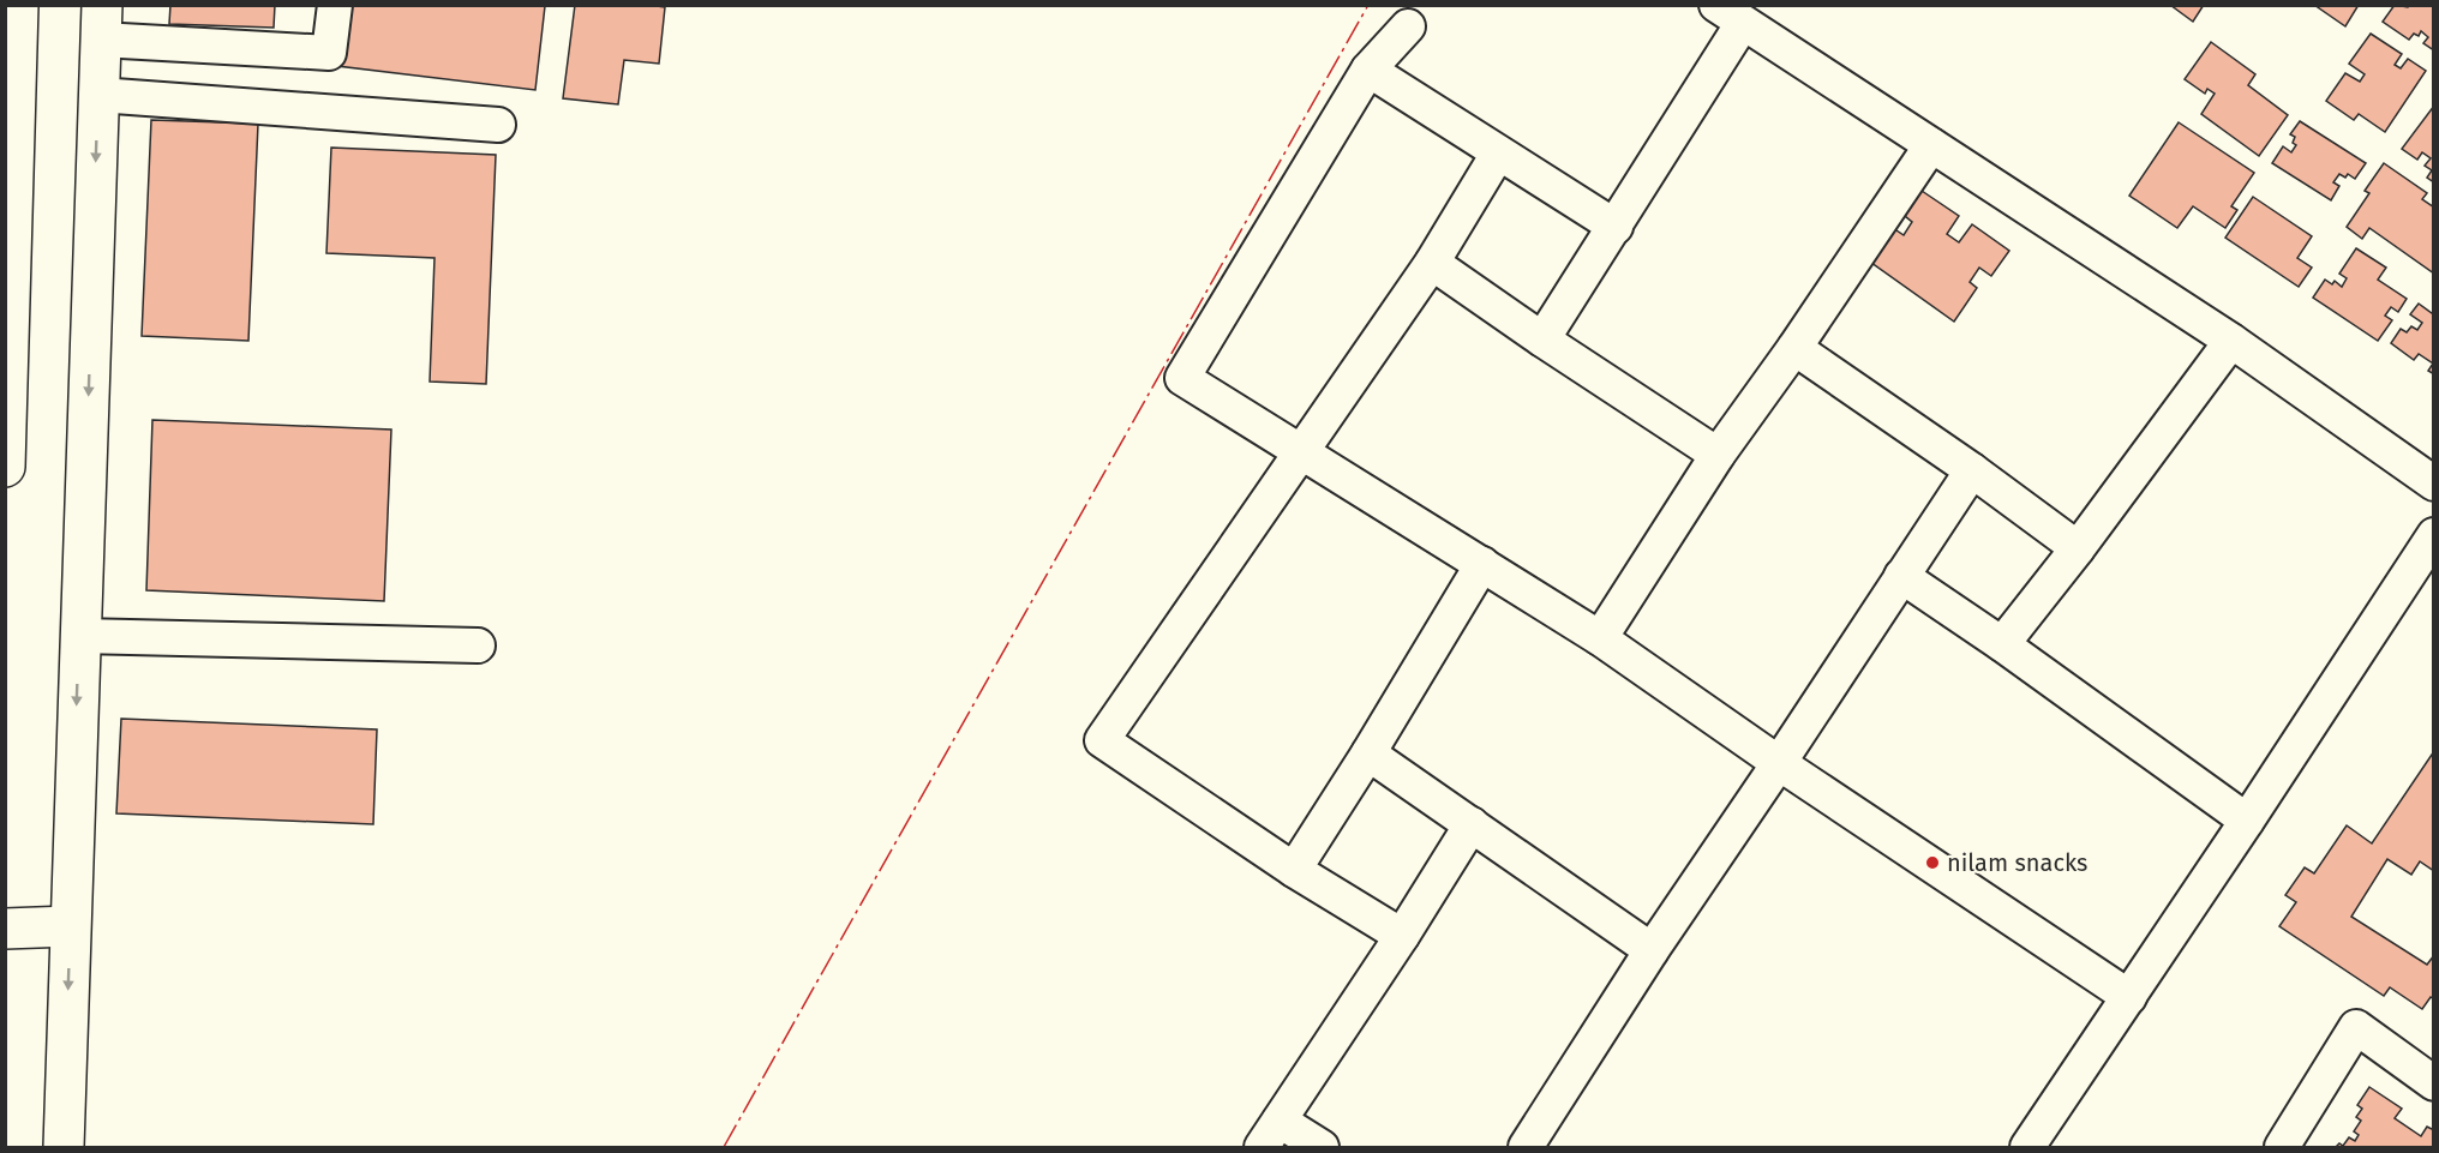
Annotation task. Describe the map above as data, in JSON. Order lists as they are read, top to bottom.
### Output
{
  "places": ["nilam snacks"]
}
